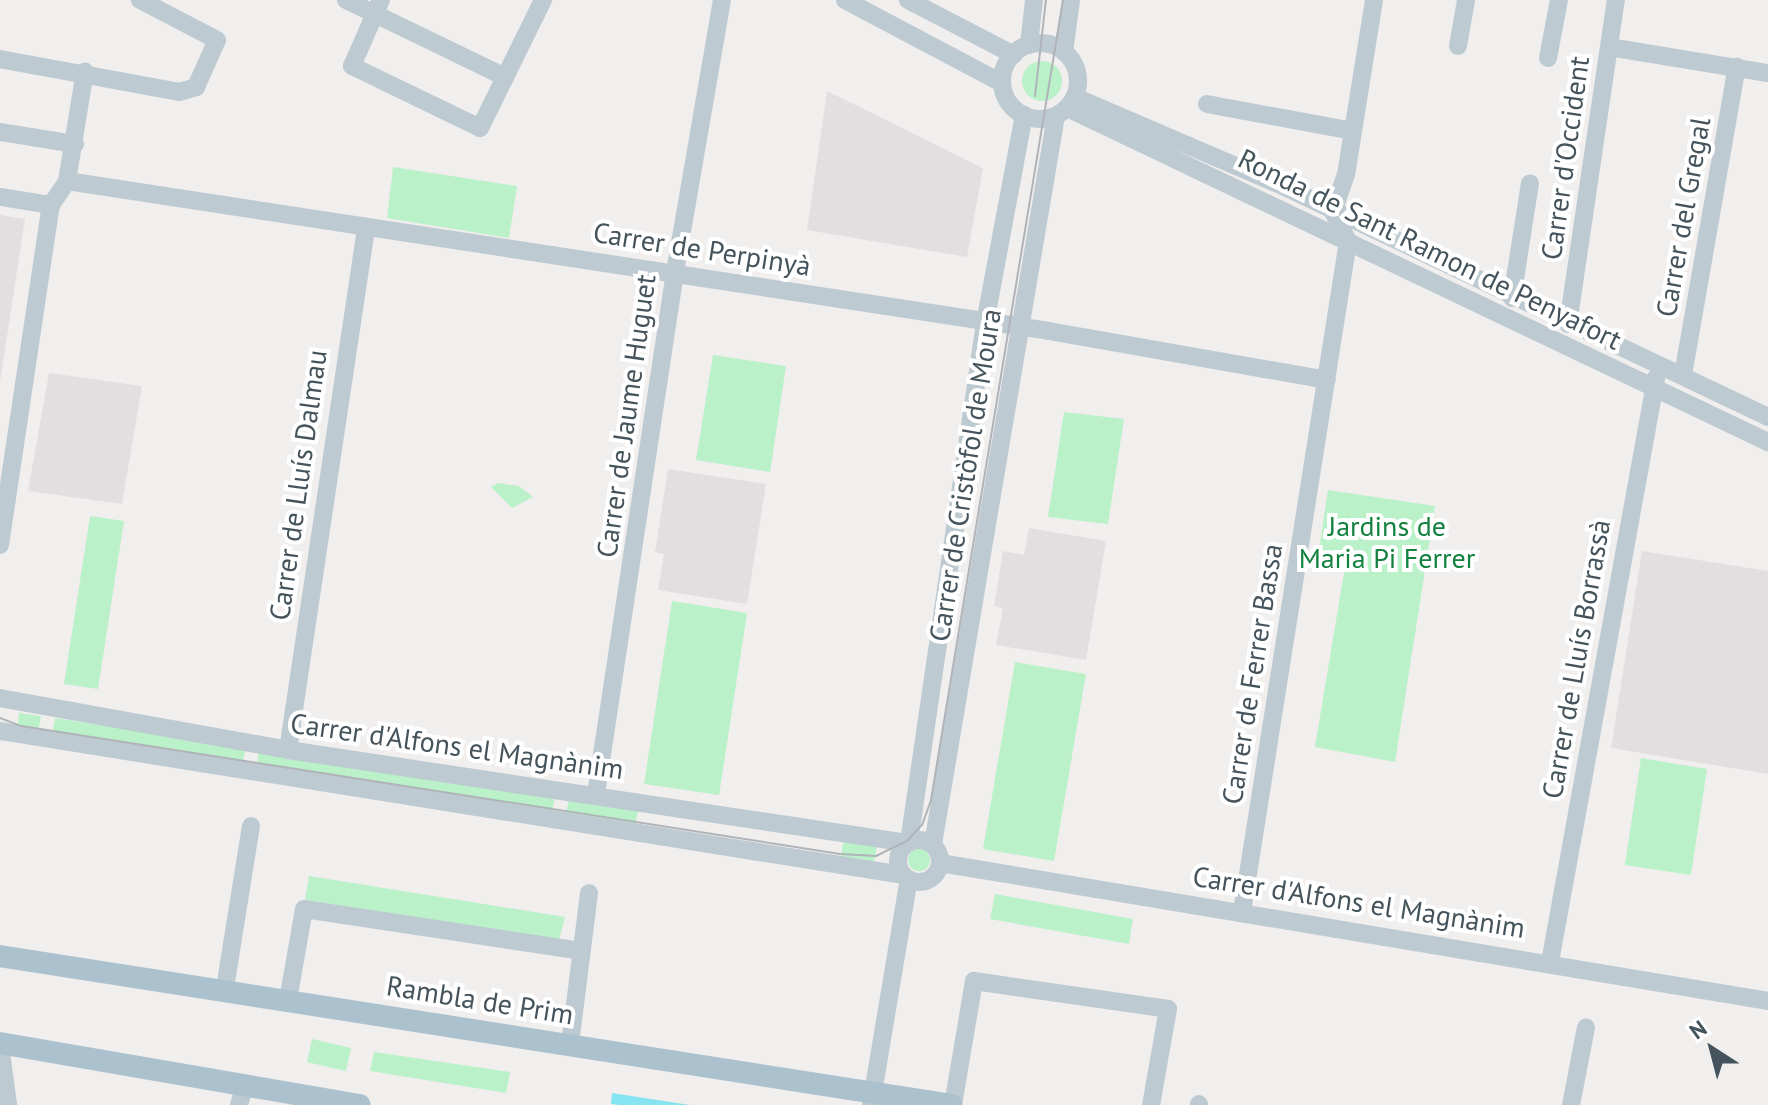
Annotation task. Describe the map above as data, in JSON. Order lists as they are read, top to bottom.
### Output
{
  "streets": {
    "main road": ["Rambla de Prim"],
    "street": [
      "Carrer d'Occident",
      "Carrer del Gregal",
      "Carrer de Perpinyà",
      "Ronda de Sant Ramon de Penyafort",
      "Carrer de Jaume Huguet",
      "Carrer de Cristòfol de Moura",
      "Carrer de Lluís Dalmau",
      "Carrer de Lluís Borrassà",
      "Carrer de Ferrer Bassa",
      "Carrer d'Alfons el Magnànim"
    ]
  },
  "crossings": [
    ["Carrer d'Occident", "Ronda de Sant Ramon de Penyafort"],
    ["Carrer del Gregal", "Ronda de Sant Ramon de Penyafort"],
    ["Carrer de Perpinyà", "Carrer de Jaume Huguet"],
    ["Carrer de Perpinyà", "Carrer de Cristòfol de Moura"],
    ["Carrer de Perpinyà", "Carrer de Lluís Dalmau"],
    ["Carrer de Perpinyà", "Carrer de Ferrer Bassa"],
    ["Ronda de Sant Ramon de Penyafort", "Carrer de Cristòfol de Moura"],
    ["Ronda de Sant Ramon de Penyafort", "Carrer de Lluís Borrassà"],
    ["Ronda de Sant Ramon de Penyafort", "Carrer de Ferrer Bassa"],
    ["Carrer de Jaume Huguet", "Carrer d'Alfons el Magnànim"],
    ["Carrer de Cristòfol de Moura", "Carrer d'Alfons el Magnànim"],
    ["Carrer de Lluís Dalmau", "Carrer d'Alfons el Magnànim"],
    ["Carrer de Lluís Borrassà", "Carrer d'Alfons el Magnànim"],
    ["Carrer de Ferrer Bassa", "Carrer d'Alfons el Magnànim"]
  ],
  "parks": ["Jardins de Maria Pi Ferrer"],
  "north": "top left"
}
